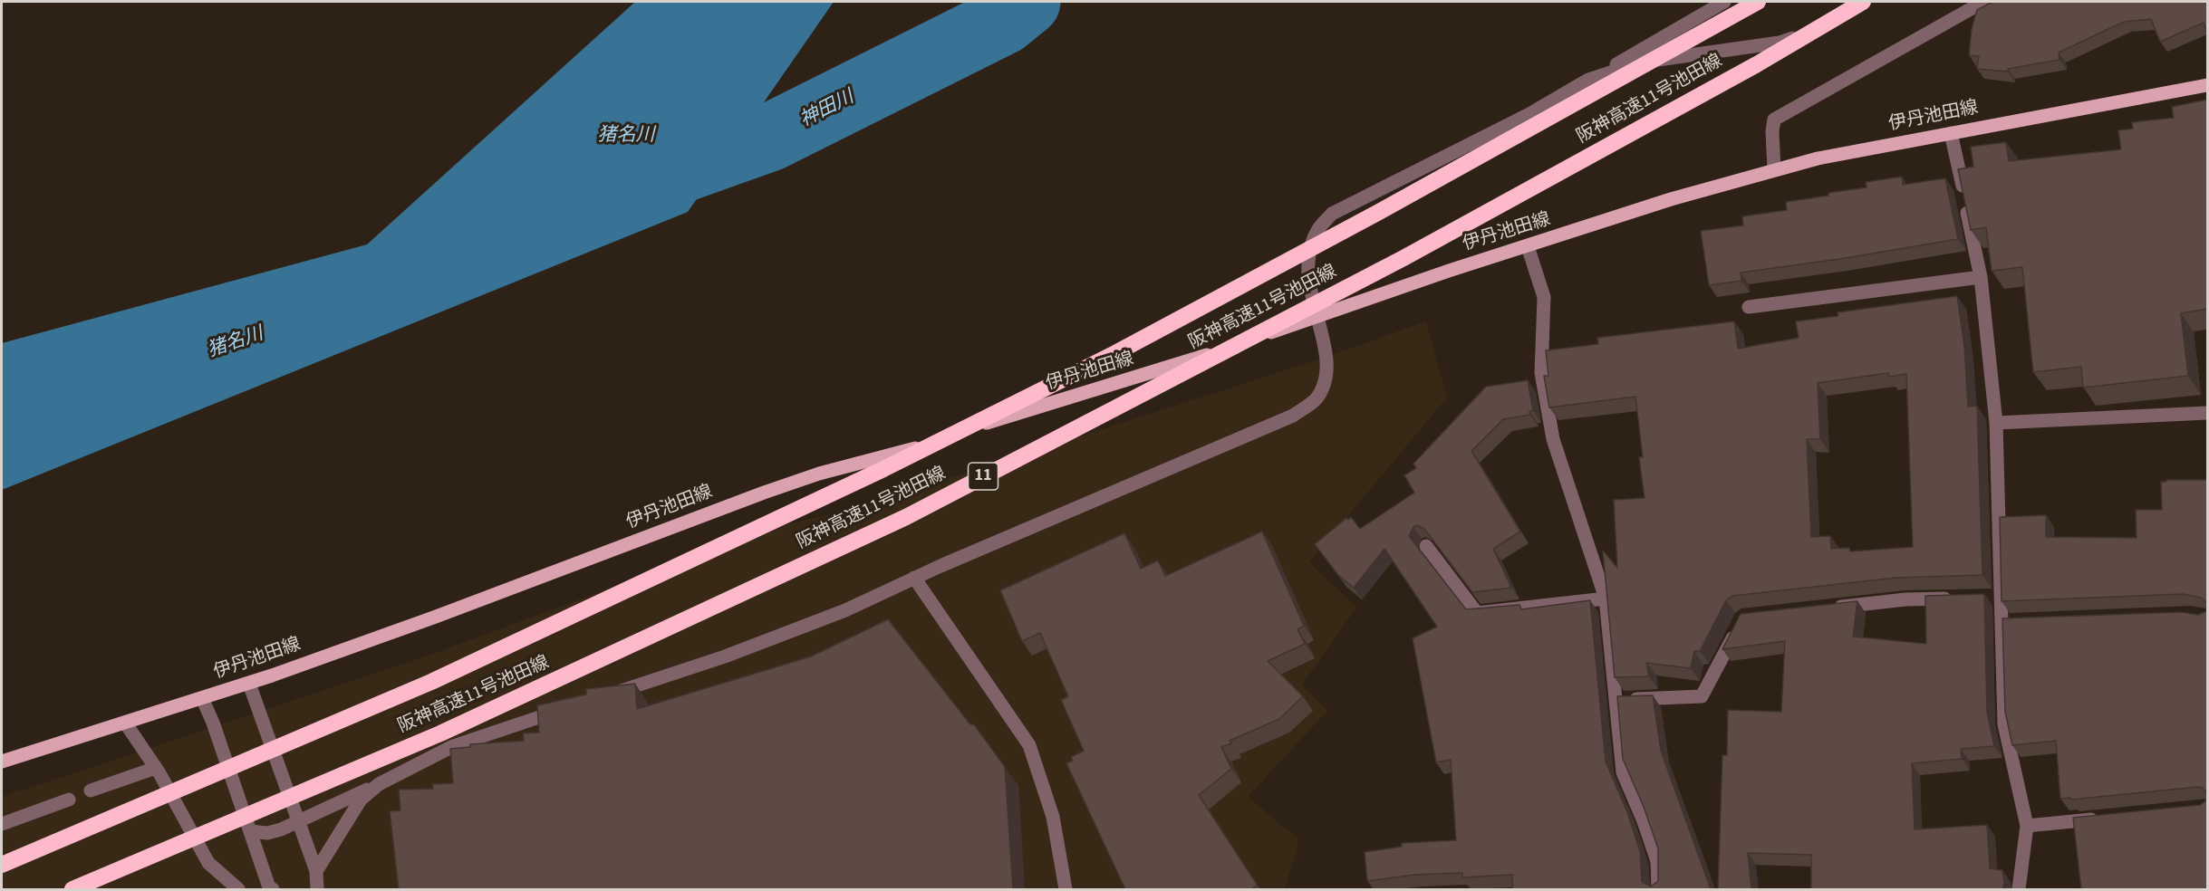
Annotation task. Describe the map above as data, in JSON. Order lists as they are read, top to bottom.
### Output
{
  "streets": {
    "highway": ["阪神高速11号池田線", "11"],
    "main road": ["伊丹池田線"]
  },
  "water": ["神田川", "猪名川"]
}
